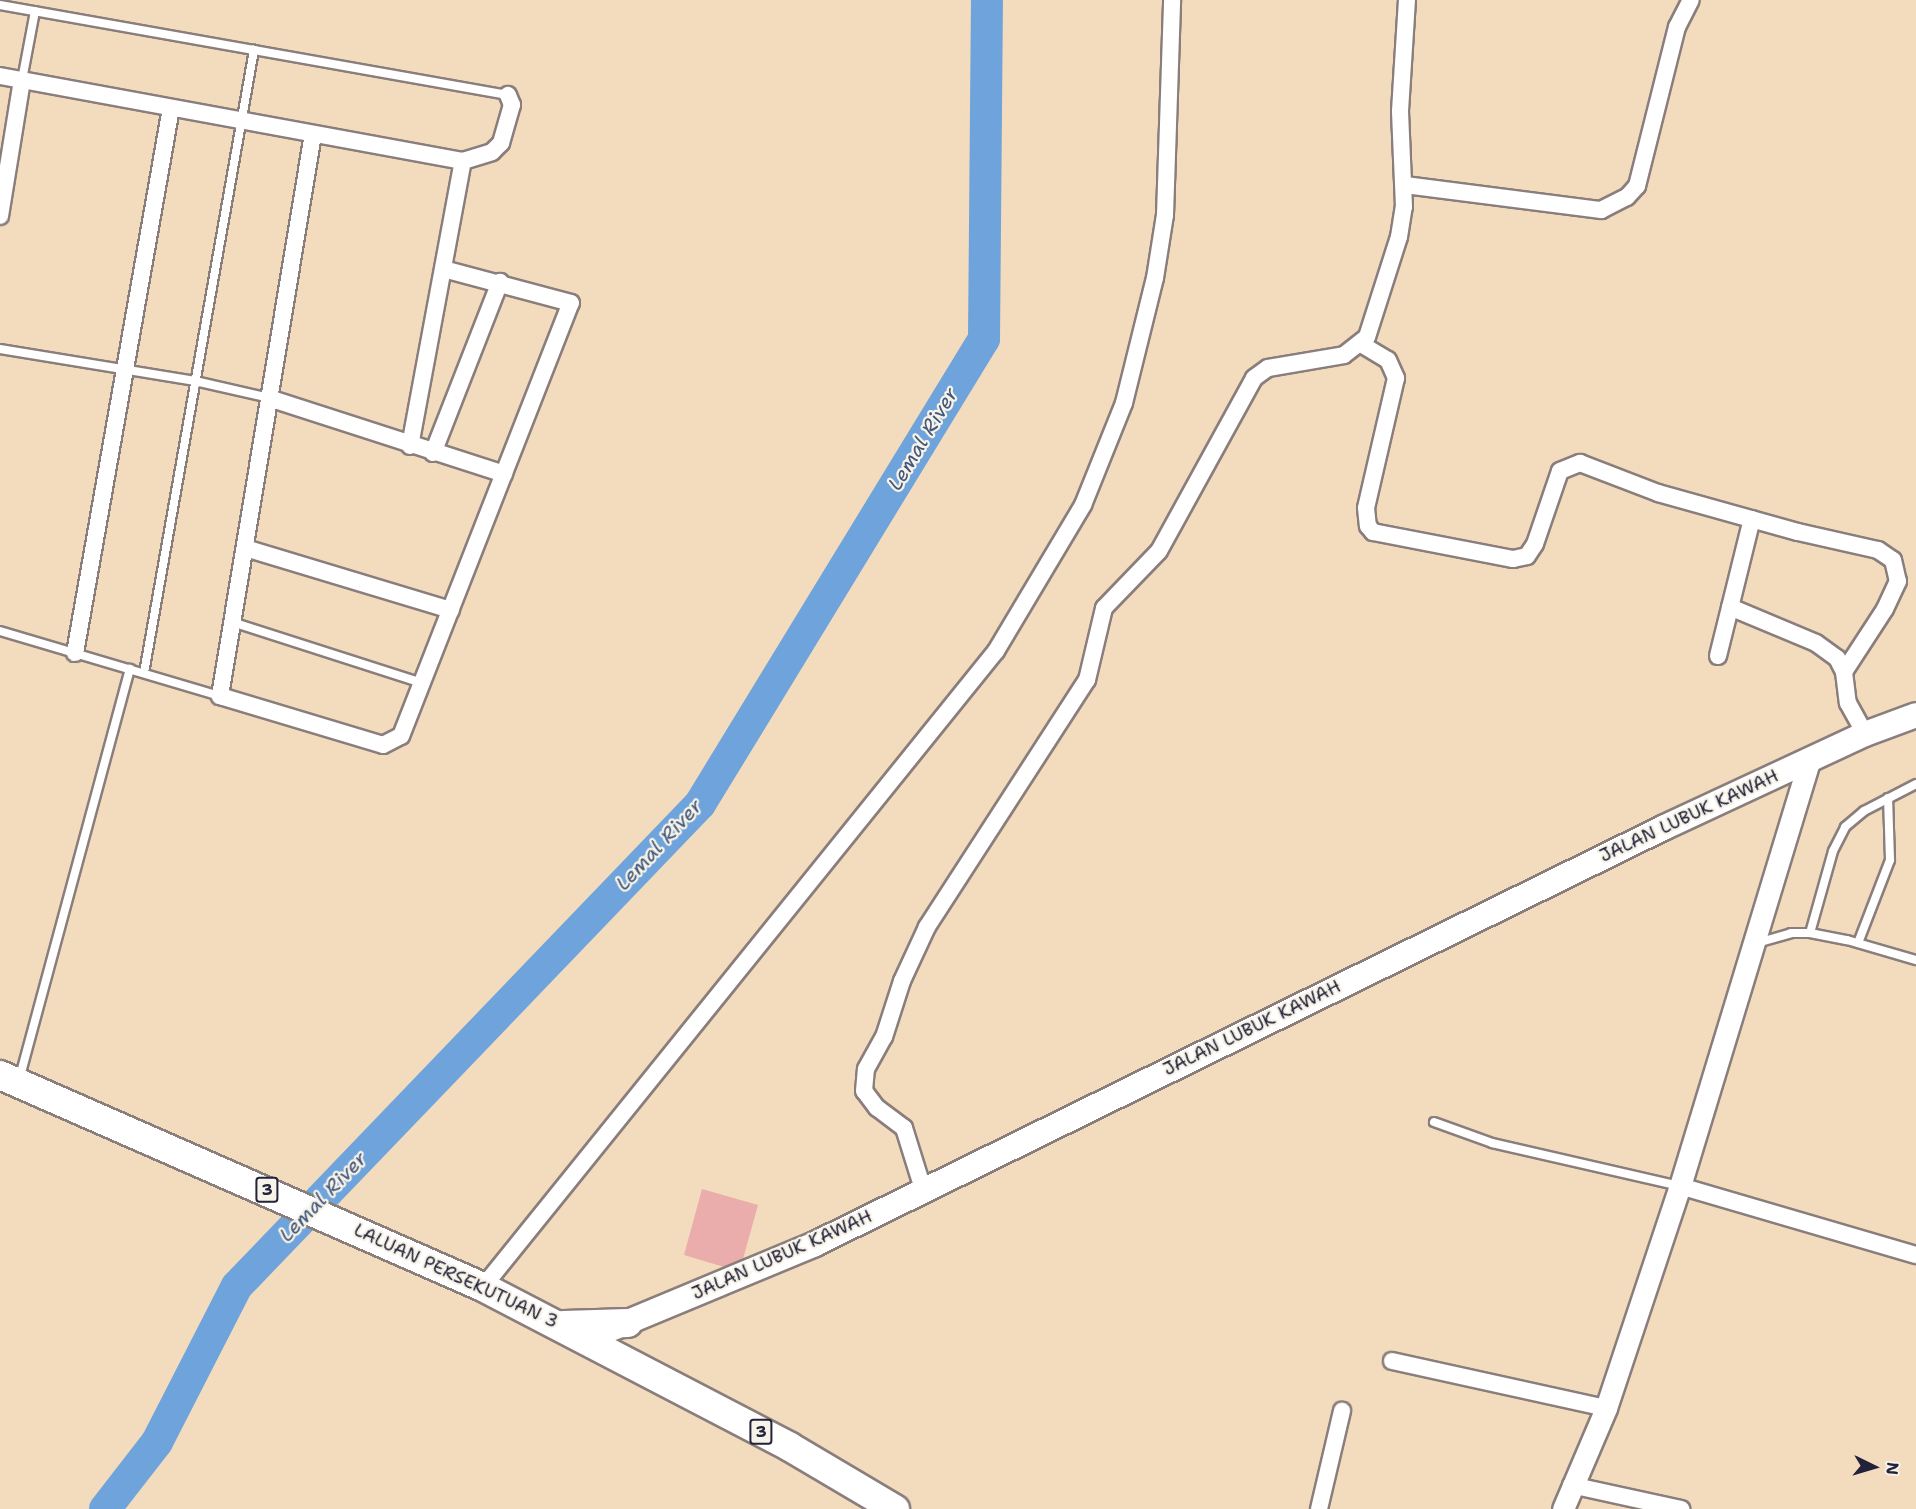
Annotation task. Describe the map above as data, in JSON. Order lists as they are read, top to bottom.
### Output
{
  "streets": {
    "highway": ["3", "LALUAN PERSEKUTUAN 3"],
    "main road": ["JALAN LUBUK KAWAH"]
  },
  "water": ["Lemal River"],
  "north": "right"
}
